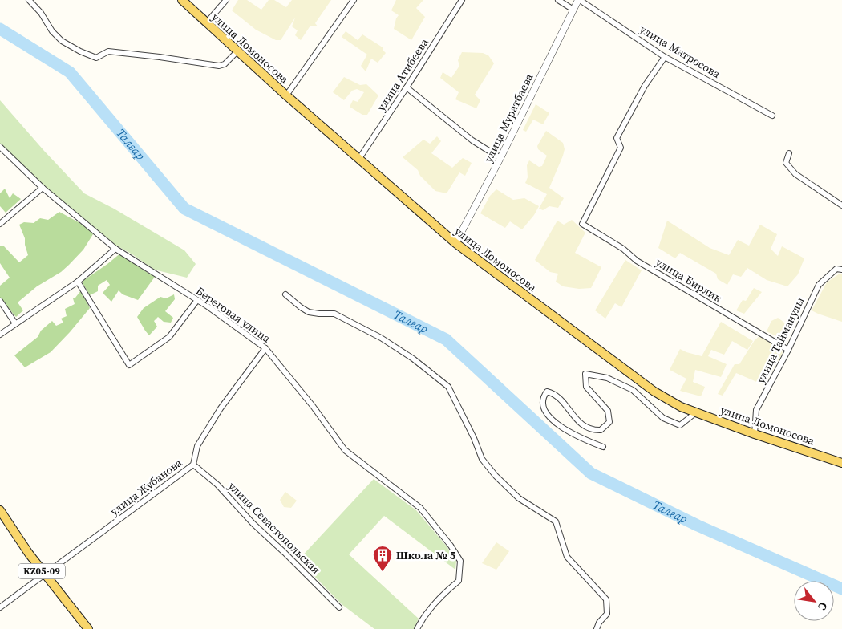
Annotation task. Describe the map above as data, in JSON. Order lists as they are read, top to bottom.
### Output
{
  "streets": {
    "main road": ["улица Ломоносова", "KZ05-09"],
    "street": [
      "улица Матросова",
      "улица Атибеева",
      "улица Муратбаева",
      "улица Бирлик",
      "Береговая улица",
      "улица Тайманулы",
      "улица Жубанова",
      "улица Севастопольская"
    ]
  },
  "crossings": [
    ["улица Ломоносова", "улица Атибеева"],
    ["улица Ломоносова", "улица Муратбаева"],
    ["улица Ломоносова", "улица Тайманулы"],
    ["улица Матросова", "улица Муратбаева"],
    ["улица Матросова", "улица Бирлик"],
    ["улица Бирлик", "улица Тайманулы"],
    ["Береговая улица", "улица Жубанова"],
    ["улица Жубанова", "улица Севастопольская"],
    ["улица Жубанова", "KZ05-09"]
  ],
  "water": ["Талғар"],
  "places": {
    "building": ["Школа № 5"]
  },
  "north": "bottom right"
}
